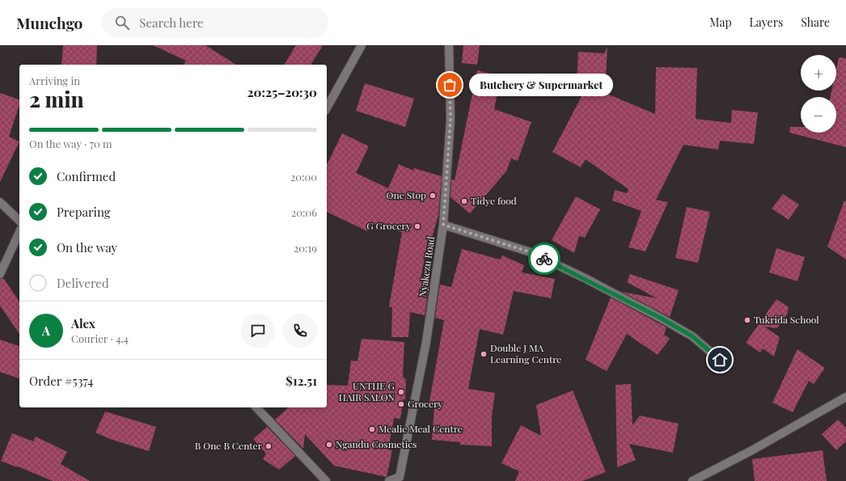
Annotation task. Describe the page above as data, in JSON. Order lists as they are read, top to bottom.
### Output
{
  "streets": {
    "street": ["Nyakezu Road"]
  },
  "places": [
    "Butchery & Supermarket",
    "One Stop",
    "Tidye food",
    "G Grocery",
    "Tukrida School",
    "Double J MA Learning Centre",
    "UNTHE G HAIR SALON",
    "Grocery",
    "Mealie Meal Centre",
    "Ngandu Cosmetics",
    "B One B Center"
  ],
  "page": {
    "header": "Munchgo",
    "search": "Search here",
    "nav": ["Map", "Layers", "Share"],
    "map_buttons": ["+", "−"],
    "heading": ["2 min", "Arriving in", "20:25–20:30"],
    "panel": [
      "Alex",
      "Courier · 4.4",
      "Order #5374",
      "$12.51"
    ],
    "bubble": "Butchery & Supermarket",
    "bar": "On the way · 70 m",
    "list": [
      ["Confirmed", "20:00"],
      ["Preparing", "20:06"],
      ["On the way", "20:19"],
      "Delivered"
    ],
    "round": "A"
  }
}
